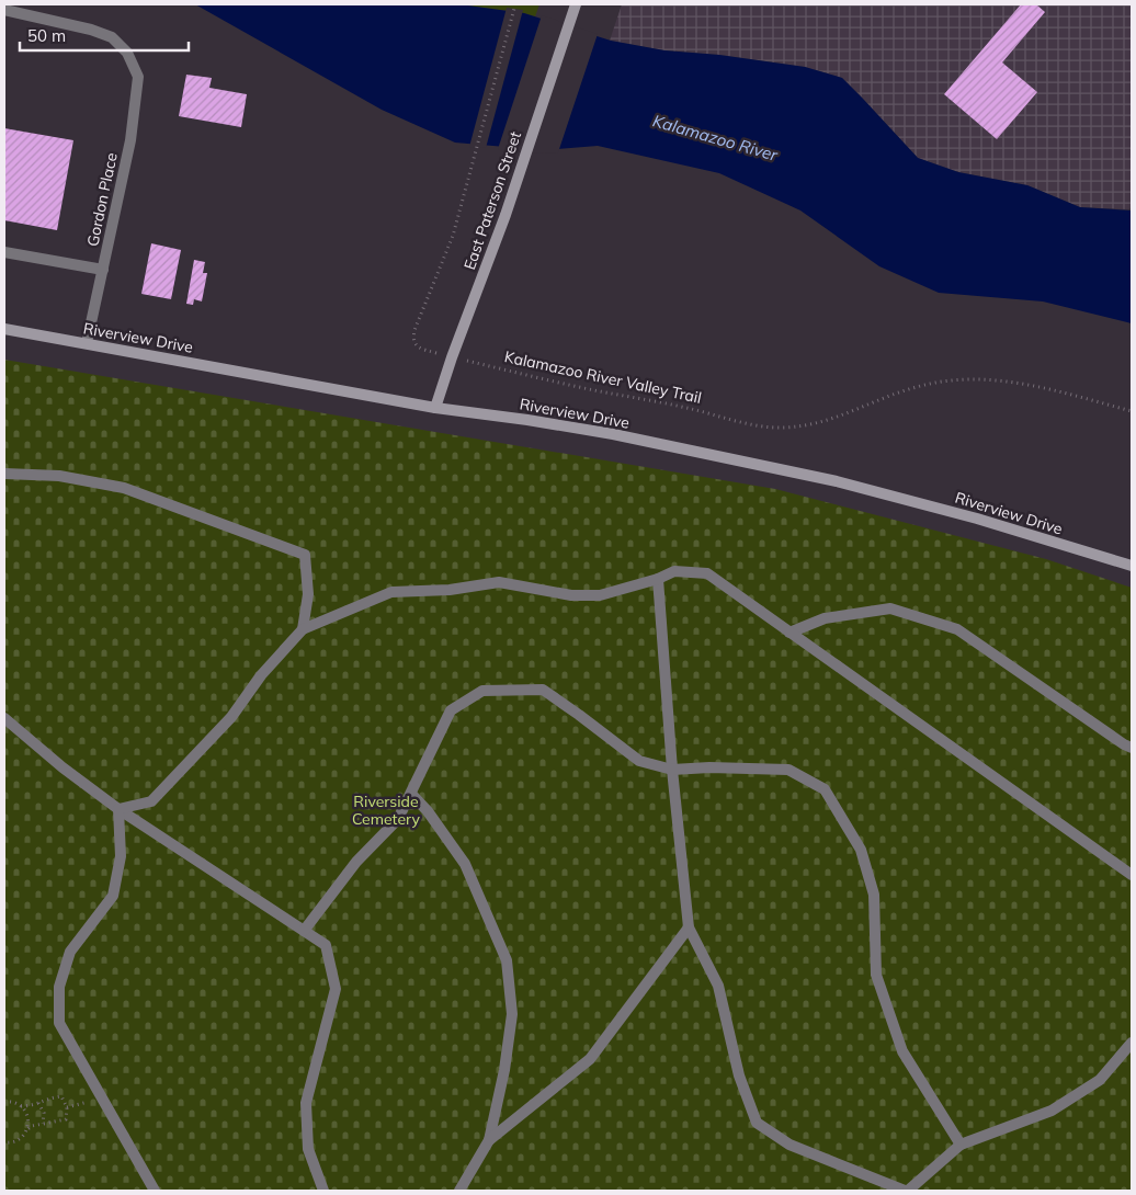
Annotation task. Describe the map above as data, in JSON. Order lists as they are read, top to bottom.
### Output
{
  "streets": {
    "street": ["Gordon Place", "East Paterson Street", "Riverview Drive"],
    "path": ["Kalamazoo River Valley Trail"]
  },
  "crossings": [
    ["Gordon Place", "Riverview Drive"],
    ["East Paterson Street", "Riverview Drive"],
    ["East Paterson Street", "Kalamazoo River Valley Trail"]
  ],
  "water": ["Kalamazoo River"],
  "parks": ["Riverside Cemetery"],
  "scale_bar": "50 m"
}
